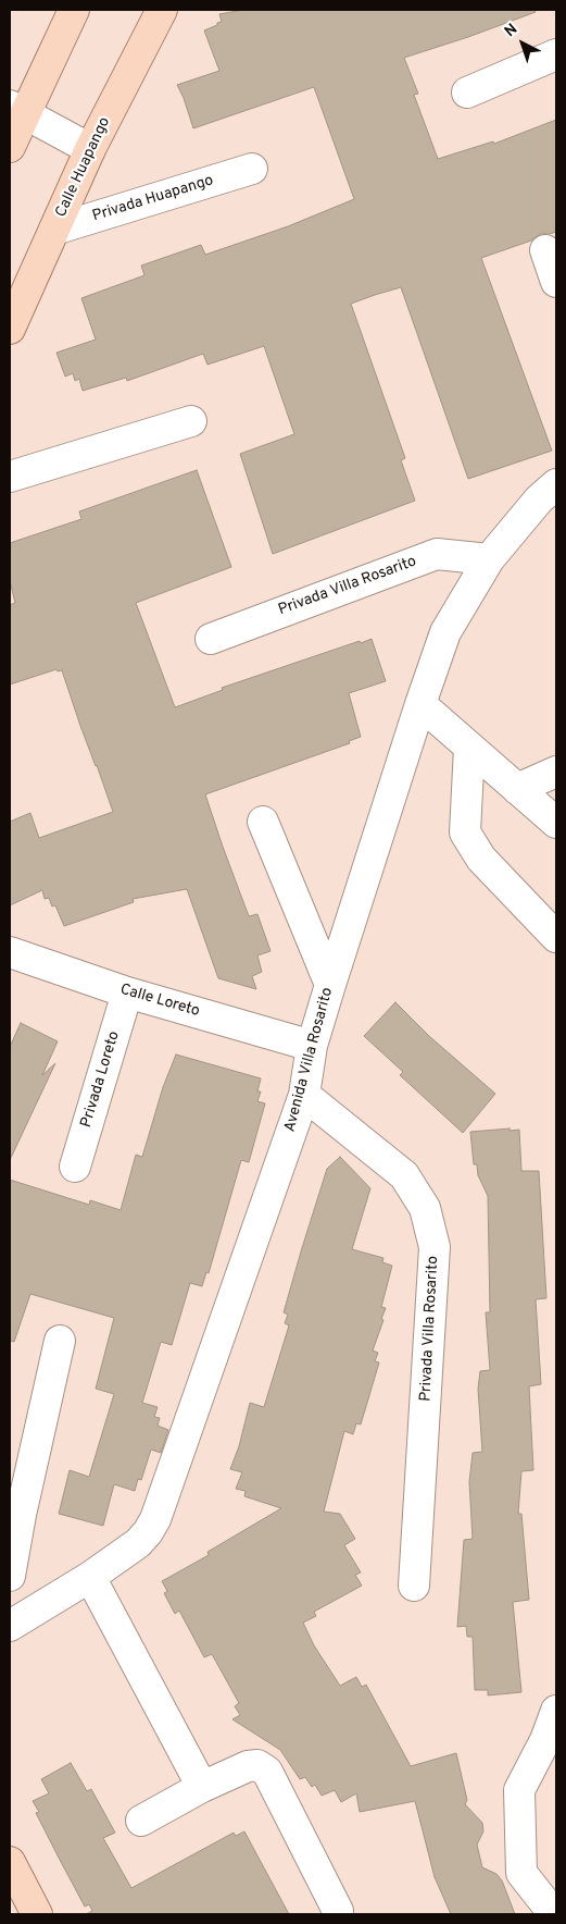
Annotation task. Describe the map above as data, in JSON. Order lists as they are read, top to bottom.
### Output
{
  "streets": {
    "main road": ["Calle Huapango"],
    "street": [
      "Privada Huapango",
      "Privada Villa Rosarito",
      "Calle Loreto",
      "Avenida Villa Rosarito",
      "Privada Loreto"
    ]
  },
  "crossings": [
    ["Calle Huapango", "Privada Huapango"],
    ["Privada Villa Rosarito", "Avenida Villa Rosarito"],
    ["Calle Loreto", "Avenida Villa Rosarito"],
    ["Calle Loreto", "Privada Loreto"]
  ],
  "north": "top left"
}
